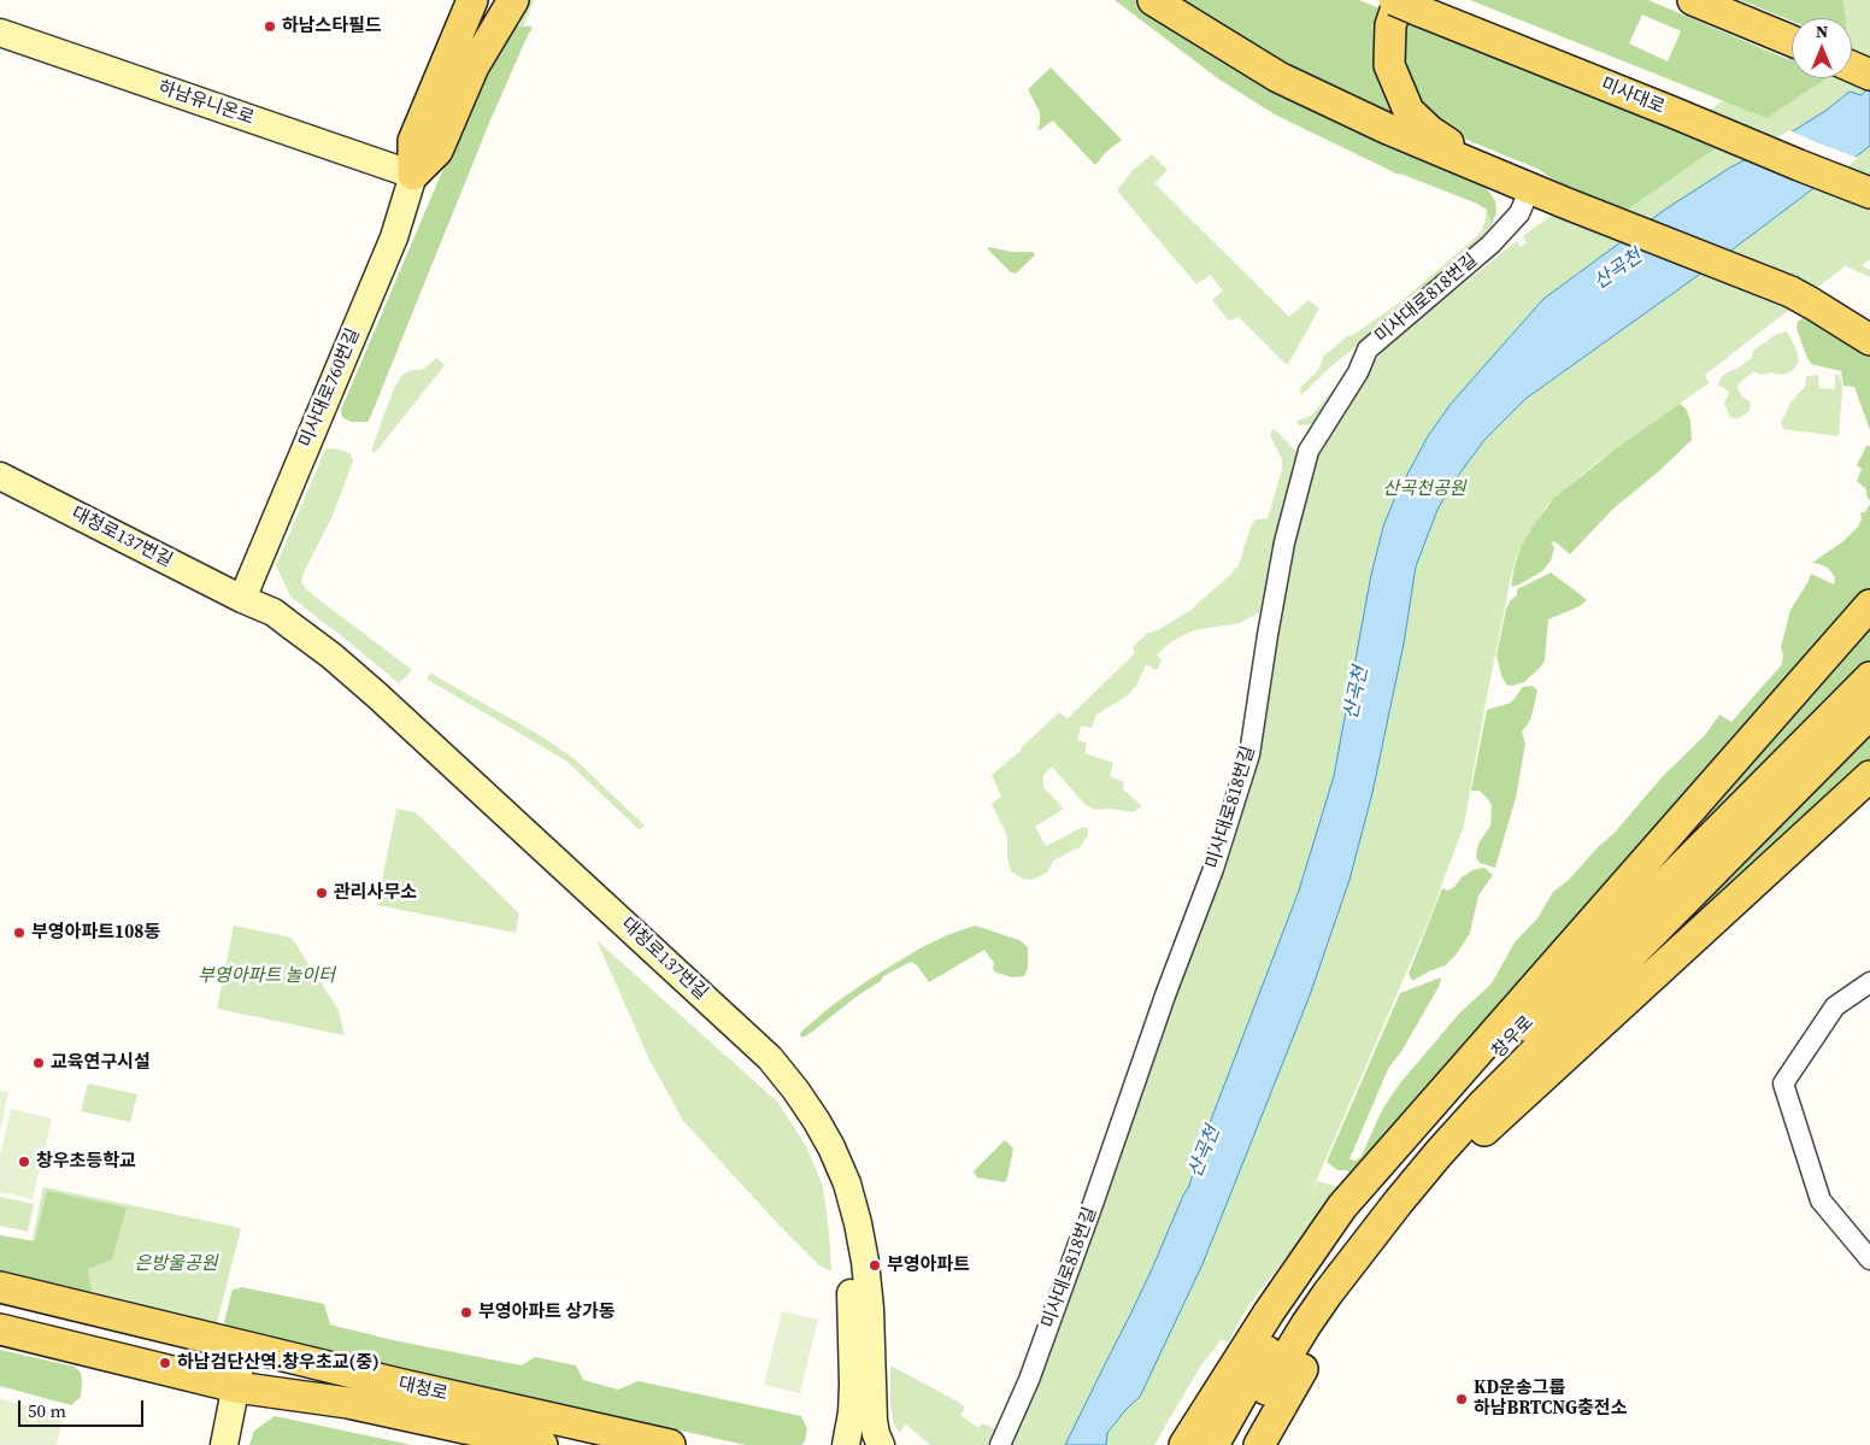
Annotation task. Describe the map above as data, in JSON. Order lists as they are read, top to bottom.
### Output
{
  "streets": {
    "main road": [
      "미사대로",
      "하남유니온로",
      "미사대로760번길",
      "대청로137번길",
      "창우로",
      "대청로"
    ],
    "street": ["미사대로818번길"]
  },
  "crossings": [
    ["하남유니온로", "미사대로760번길"],
    ["미사대로760번길", "대청로137번길"]
  ],
  "water": ["산곡천"],
  "parks": ["산곡천공원", "부영아파트 놀이터", "은방울공원"],
  "places": [
    "하남스타필드",
    "관리사무소",
    "부영아파트108동",
    "교육연구시설",
    "창우초등학교",
    "부영아파트",
    "부영아파트 상가동",
    "하남검단산역.창우초교(중)",
    "KD운송그룹 하남BRTCNG충전소"
  ],
  "scale_bar": "50 m",
  "north": "top"
}
